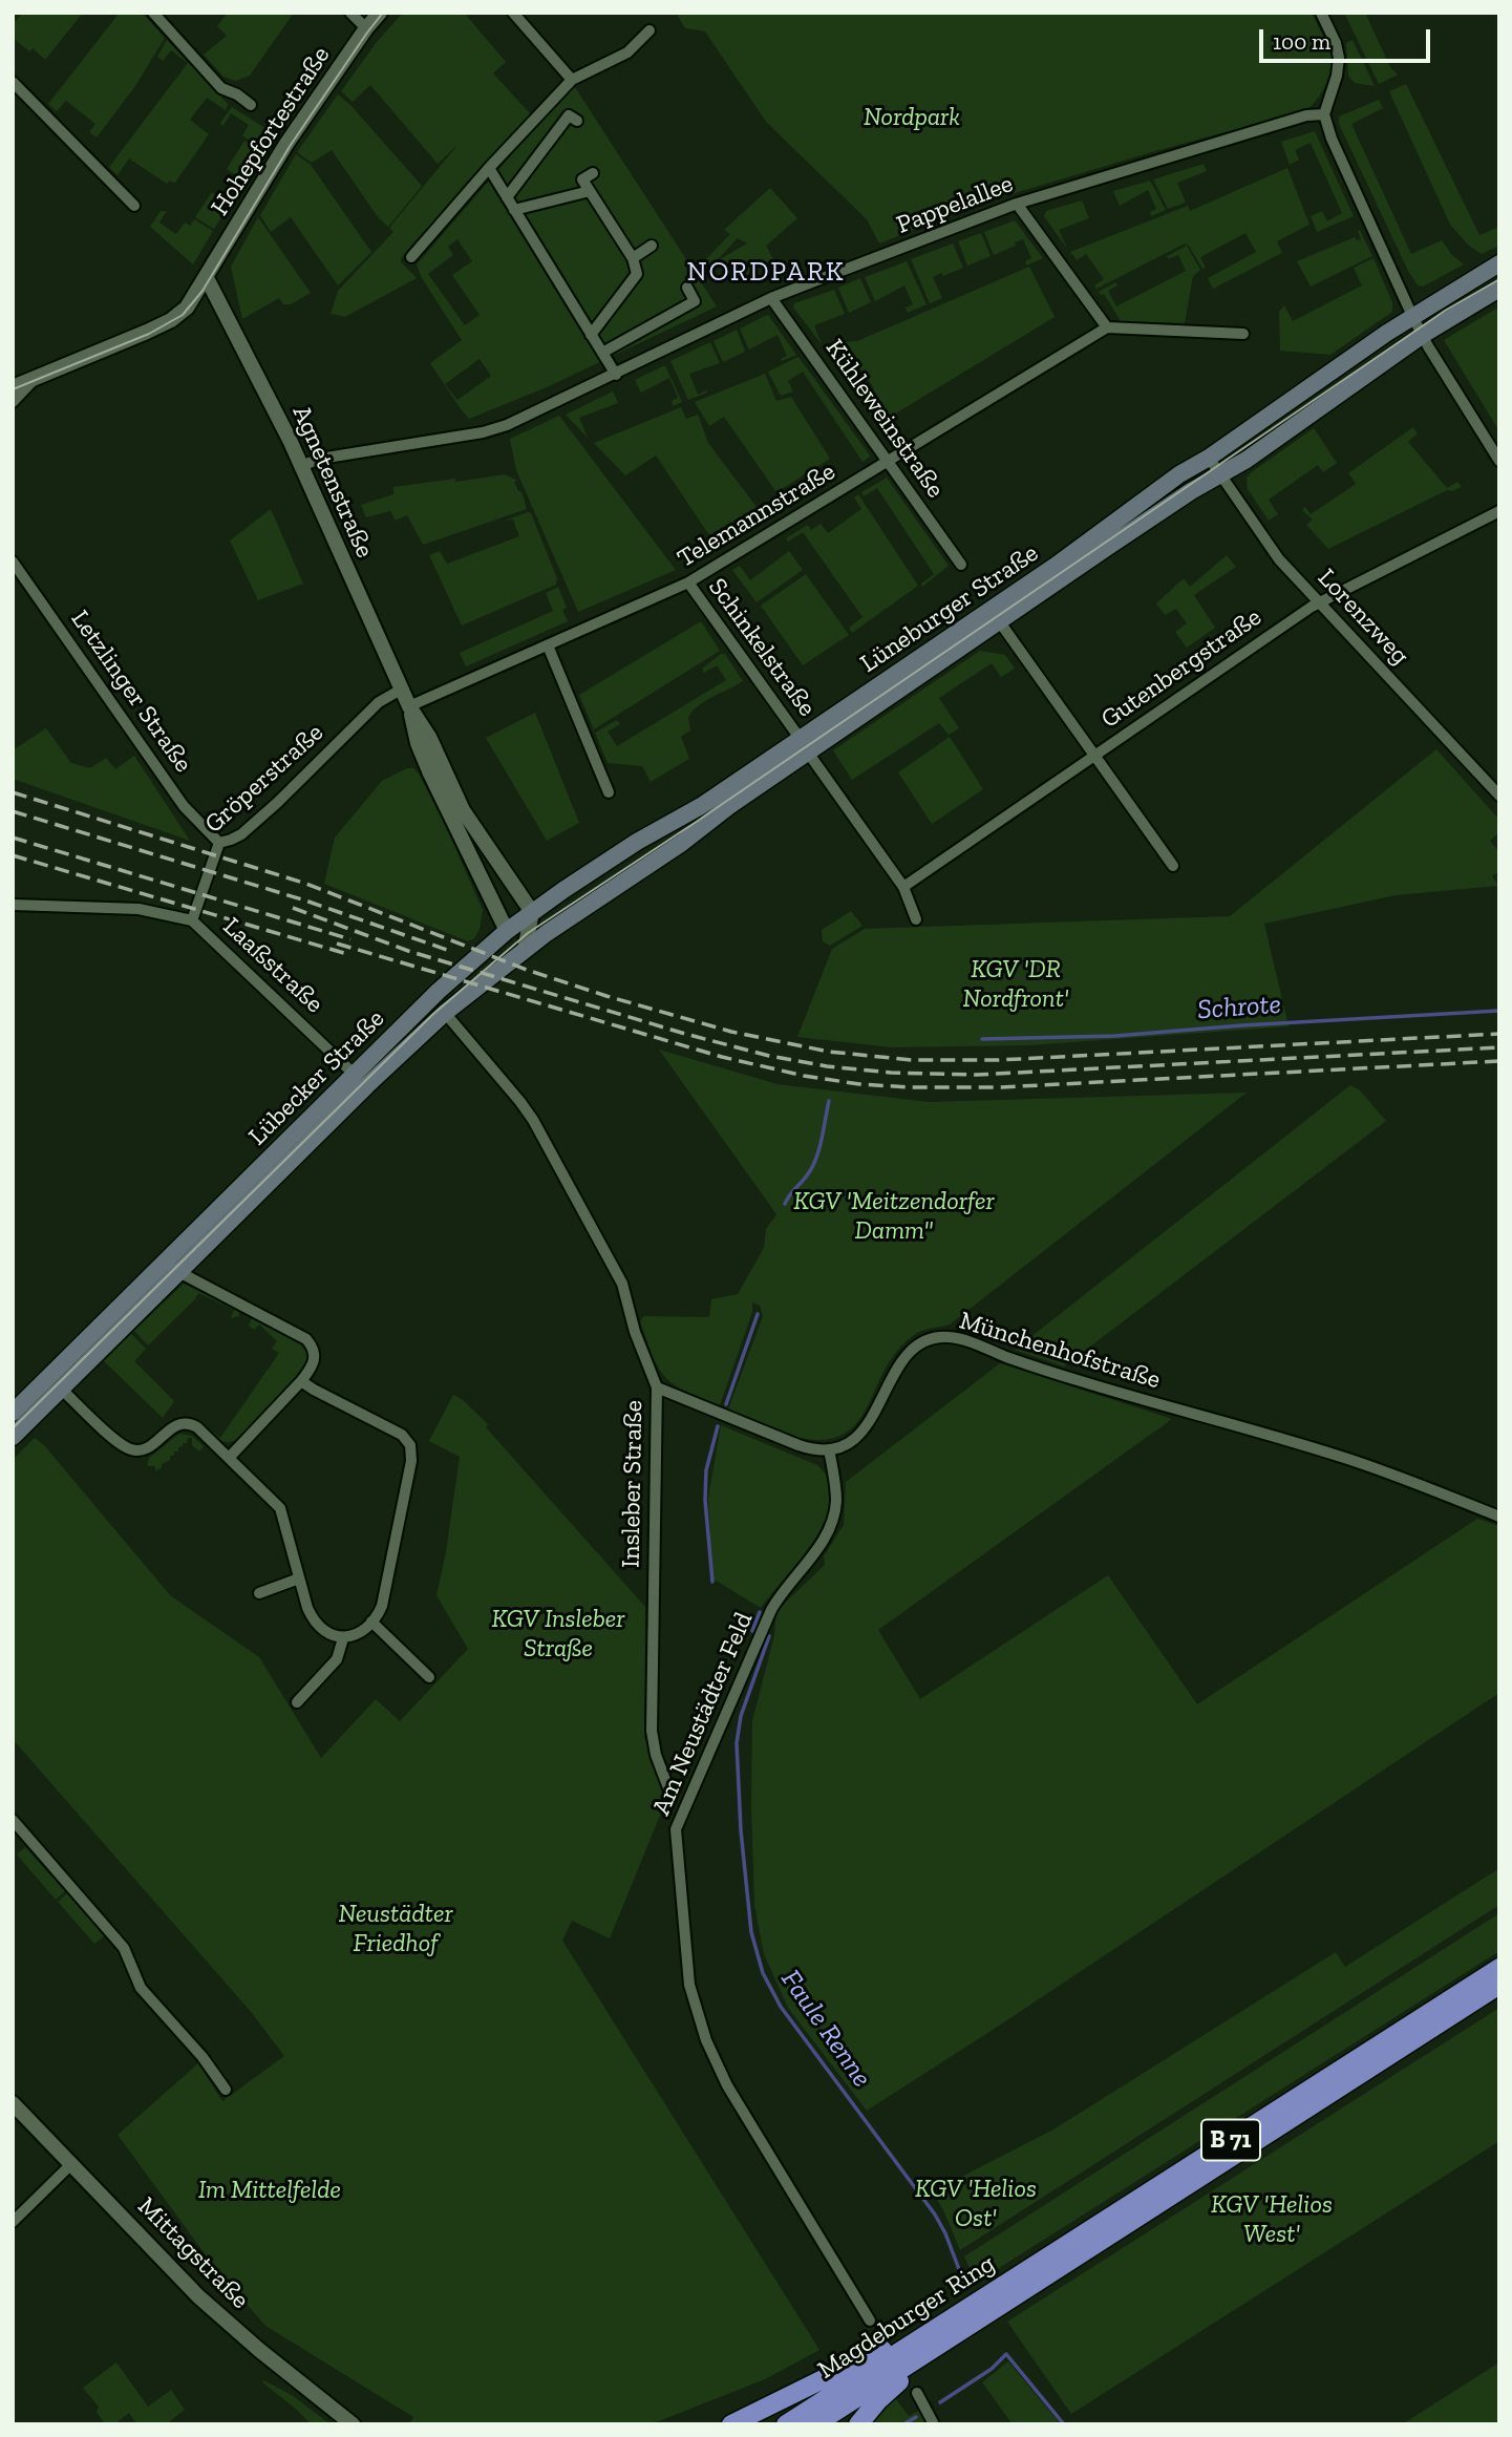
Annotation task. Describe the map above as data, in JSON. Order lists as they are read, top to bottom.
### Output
{
  "streets": {
    "highway": ["B 71", "Magdeburger Ring"],
    "main road": ["Lüneburger Straße", "Lübecker Straße"],
    "street": [
      "Hohepfortestraße",
      "Pappelallee",
      "Kühleweinstraße",
      "Agnetenstraße",
      "Telemannstraße",
      "Lorenzweg",
      "Schinkelstraße",
      "Gutenbergstraße",
      "Letzlinger Straße",
      "Gröperstraße",
      "Laaßstraße",
      "Münchenhofstraße",
      "Insleber Straße",
      "Am Neustädter Feld",
      "Mittagstraße"
    ]
  },
  "crossings": [
    ["Hohepfortestraße", "Agnetenstraße"],
    ["Pappelallee", "Kühleweinstraße"],
    ["Pappelallee", "Agnetenstraße"],
    ["Kühleweinstraße", "Telemannstraße"],
    ["Agnetenstraße", "Telemannstraße"],
    ["Agnetenstraße", "Lüneburger Straße"],
    ["Agnetenstraße", "Gröperstraße"],
    ["Agnetenstraße", "Lübecker Straße"],
    ["Telemannstraße", "Schinkelstraße"],
    ["Lüneburger Straße", "Lorenzweg"],
    ["Lüneburger Straße", "Schinkelstraße"],
    ["Lüneburger Straße", "Lübecker Straße"],
    ["Lorenzweg", "Gutenbergstraße"],
    ["Schinkelstraße", "Gutenbergstraße"],
    ["Letzlinger Straße", "Gröperstraße"],
    ["Gröperstraße", "Laaßstraße"],
    ["Laaßstraße", "Lübecker Straße"],
    ["Lübecker Straße", "Insleber Straße"],
    ["Münchenhofstraße", "Am Neustädter Feld"]
  ],
  "districts": ["NORDPARK"],
  "water": ["Schrote", "Faule Renne"],
  "parks": [
    "Nordpark",
    "KGV 'DR Nordfront'",
    "KGV 'Meitzendorfer Damm\"",
    "KGV Insleber Straße",
    "Neustädter Friedhof",
    "KGV 'Helios Ost'",
    "Im Mittelfelde",
    "KGV 'Helios West'"
  ],
  "scale_bar": "100 m"
}
